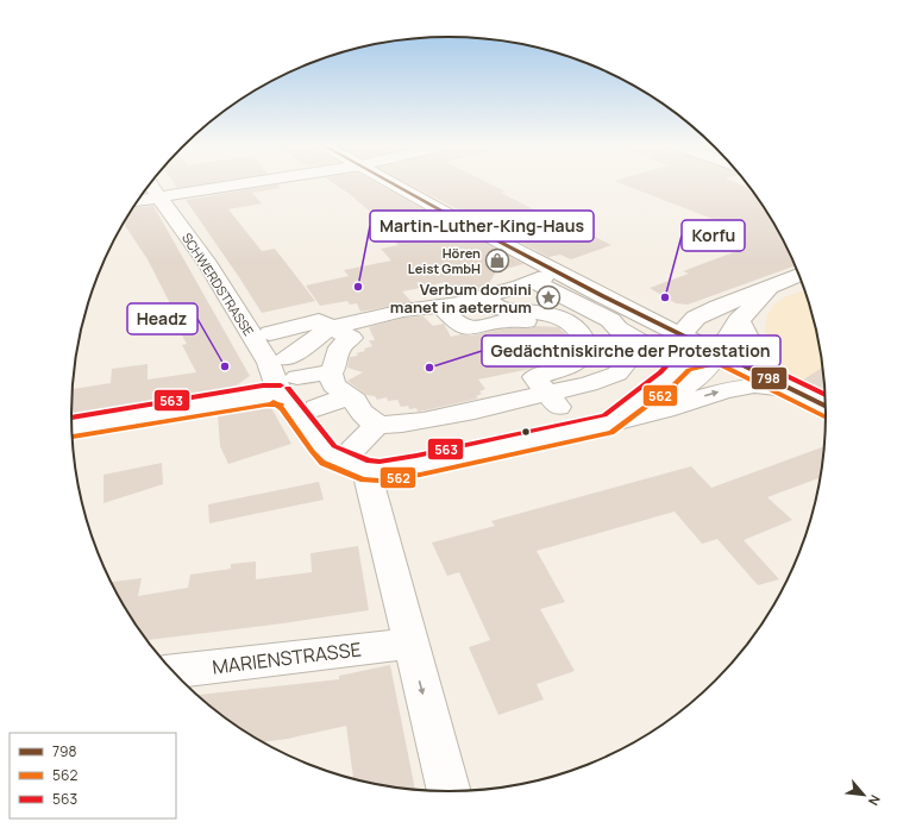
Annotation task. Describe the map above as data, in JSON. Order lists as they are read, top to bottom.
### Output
{
  "streets": {
    "street": ["SCHWERDSTRASSE", "MARIENSTRASSE"]
  },
  "places": {
    "shop": ["Hören Leist GmbH"],
    "other": [
      "Martin-Luther-King-Haus",
      "Korfu",
      "Headz",
      "Gedächtniskirche der Protestation"
    ],
    "place": ["Verbum domini manet in aeternum"]
  },
  "lines": ["transit line 798", "transit line 563", "transit line 562"],
  "legend": ["798", "562", "563"],
  "north": "bottom right"
}
